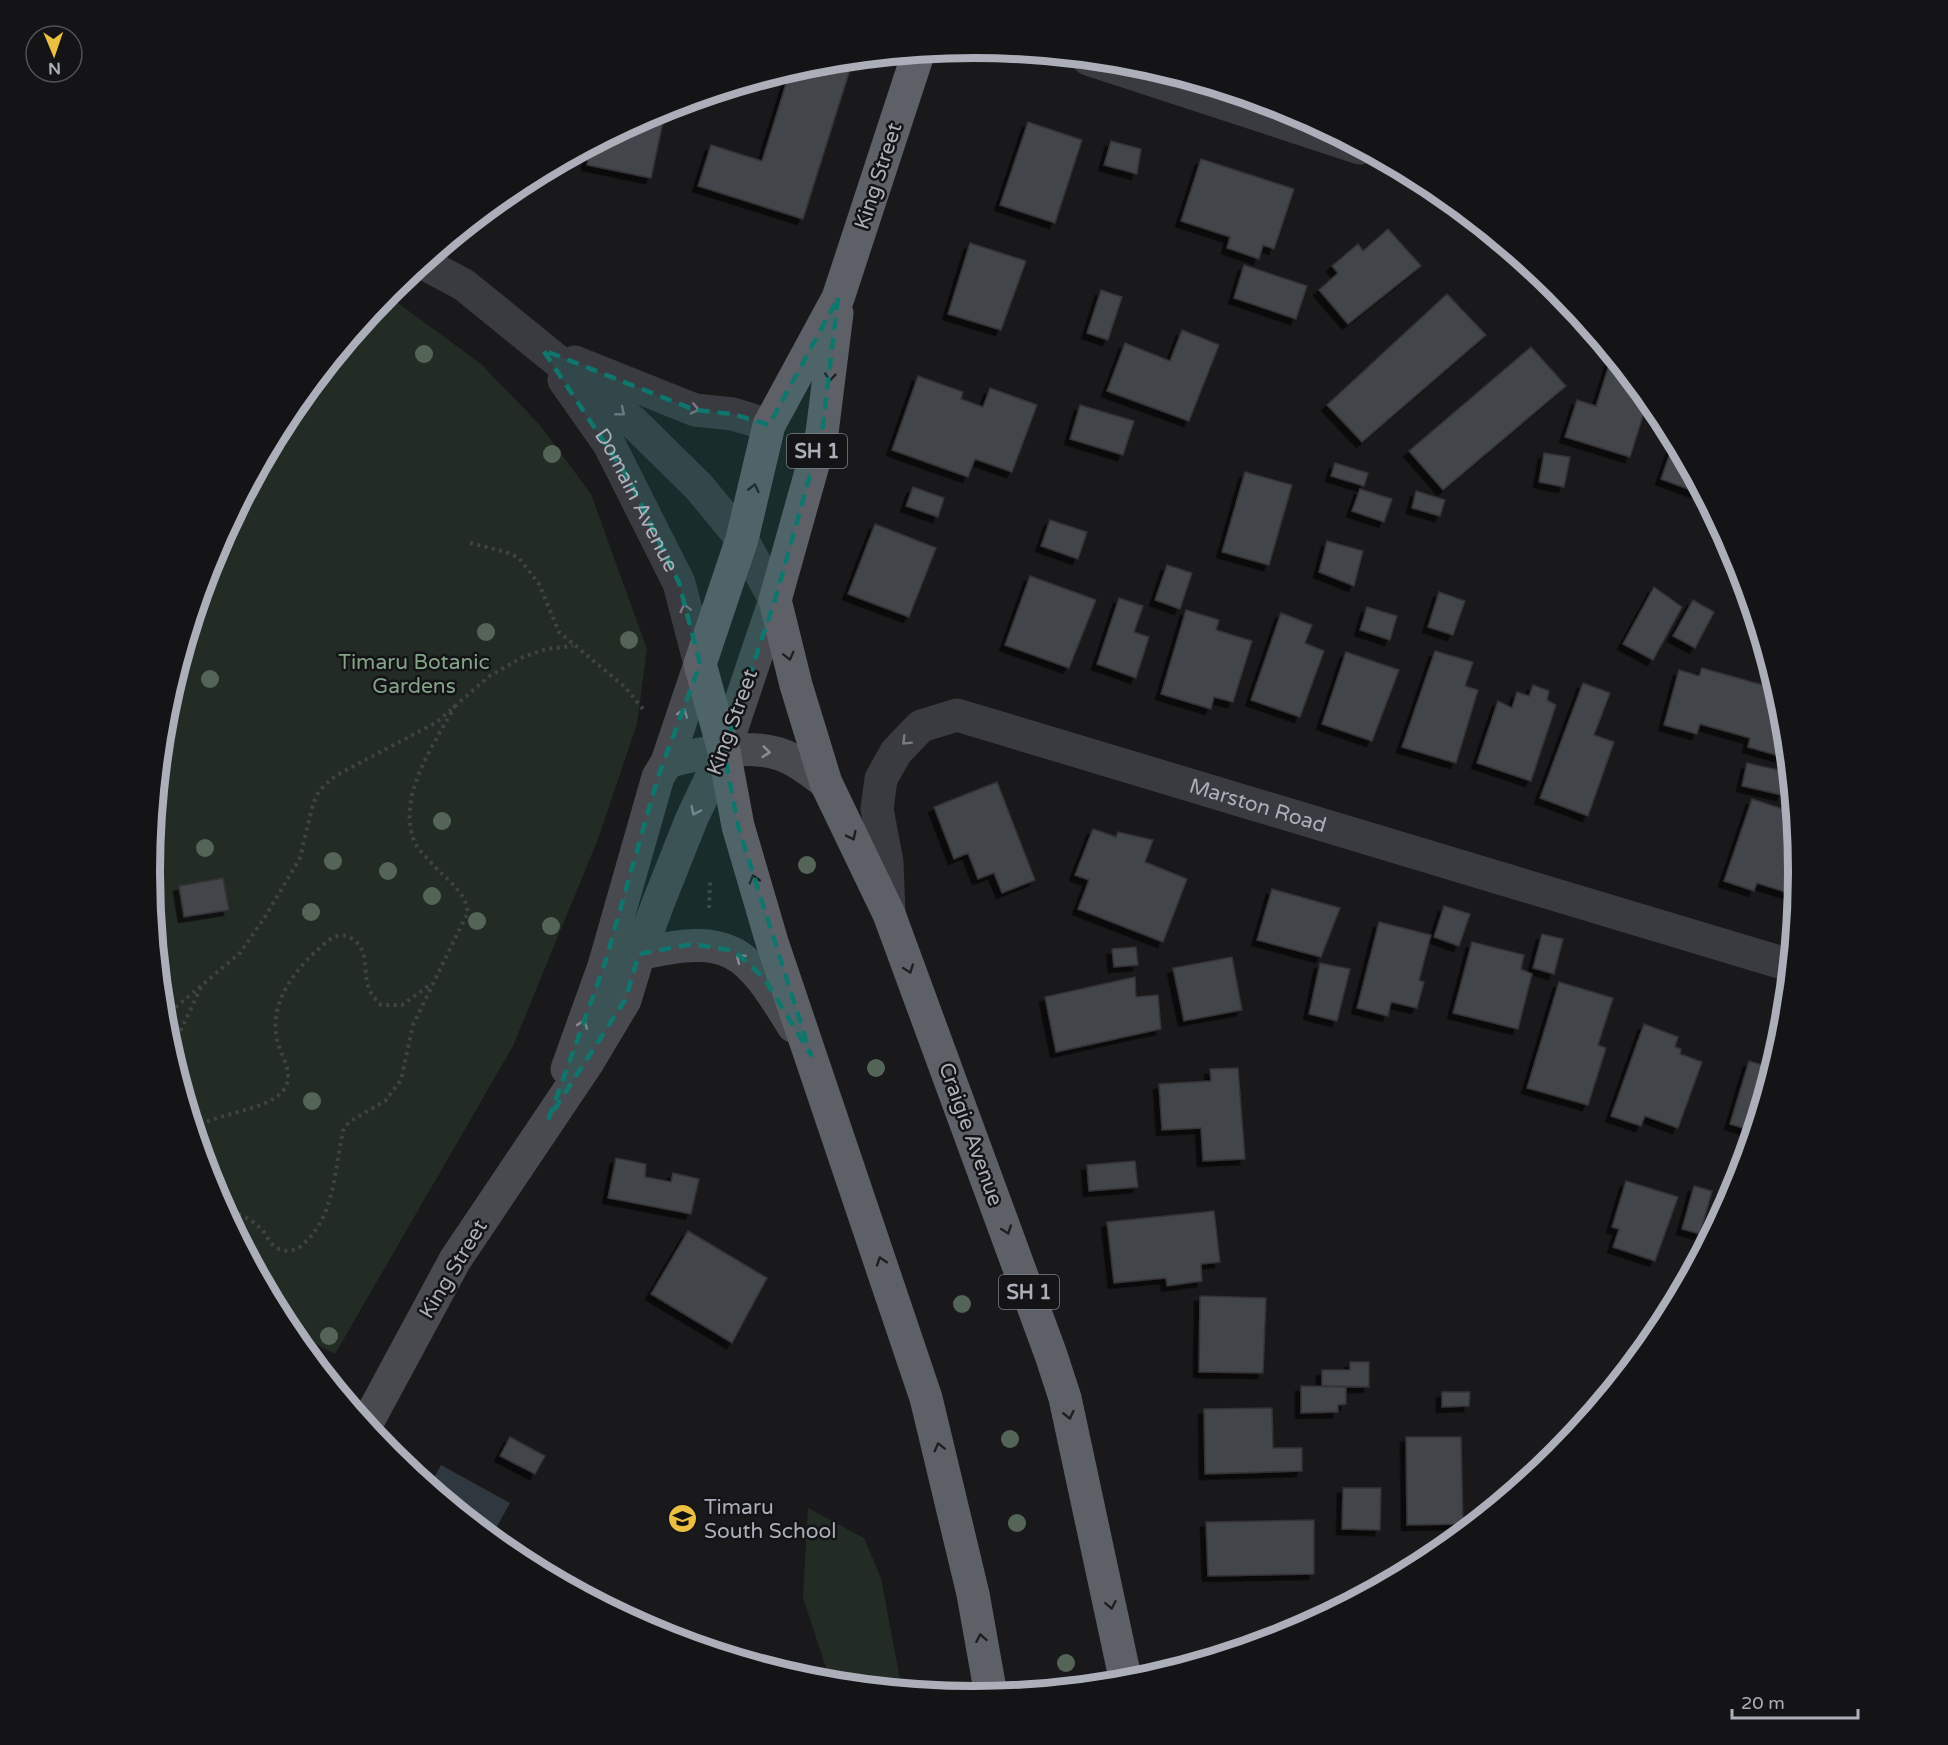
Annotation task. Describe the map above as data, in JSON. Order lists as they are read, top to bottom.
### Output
{
  "streets": {
    "highway": ["King Street", "SH 1", "Craigie Avenue"],
    "street": ["Domain Avenue", "Marston Road"]
  },
  "crossings": [
    ["King Street", "Domain Avenue"],
    ["King Street", "Craigie Avenue"],
    ["Domain Avenue", "Craigie Avenue"],
    ["Marston Road", "Craigie Avenue"]
  ],
  "one_way": ["Marston Road"],
  "parks": ["Timaru Botanic Gardens"],
  "places": {
    "school or university": ["Timaru South School"]
  },
  "scale_bar": "20 m",
  "north": "bottom"
}
